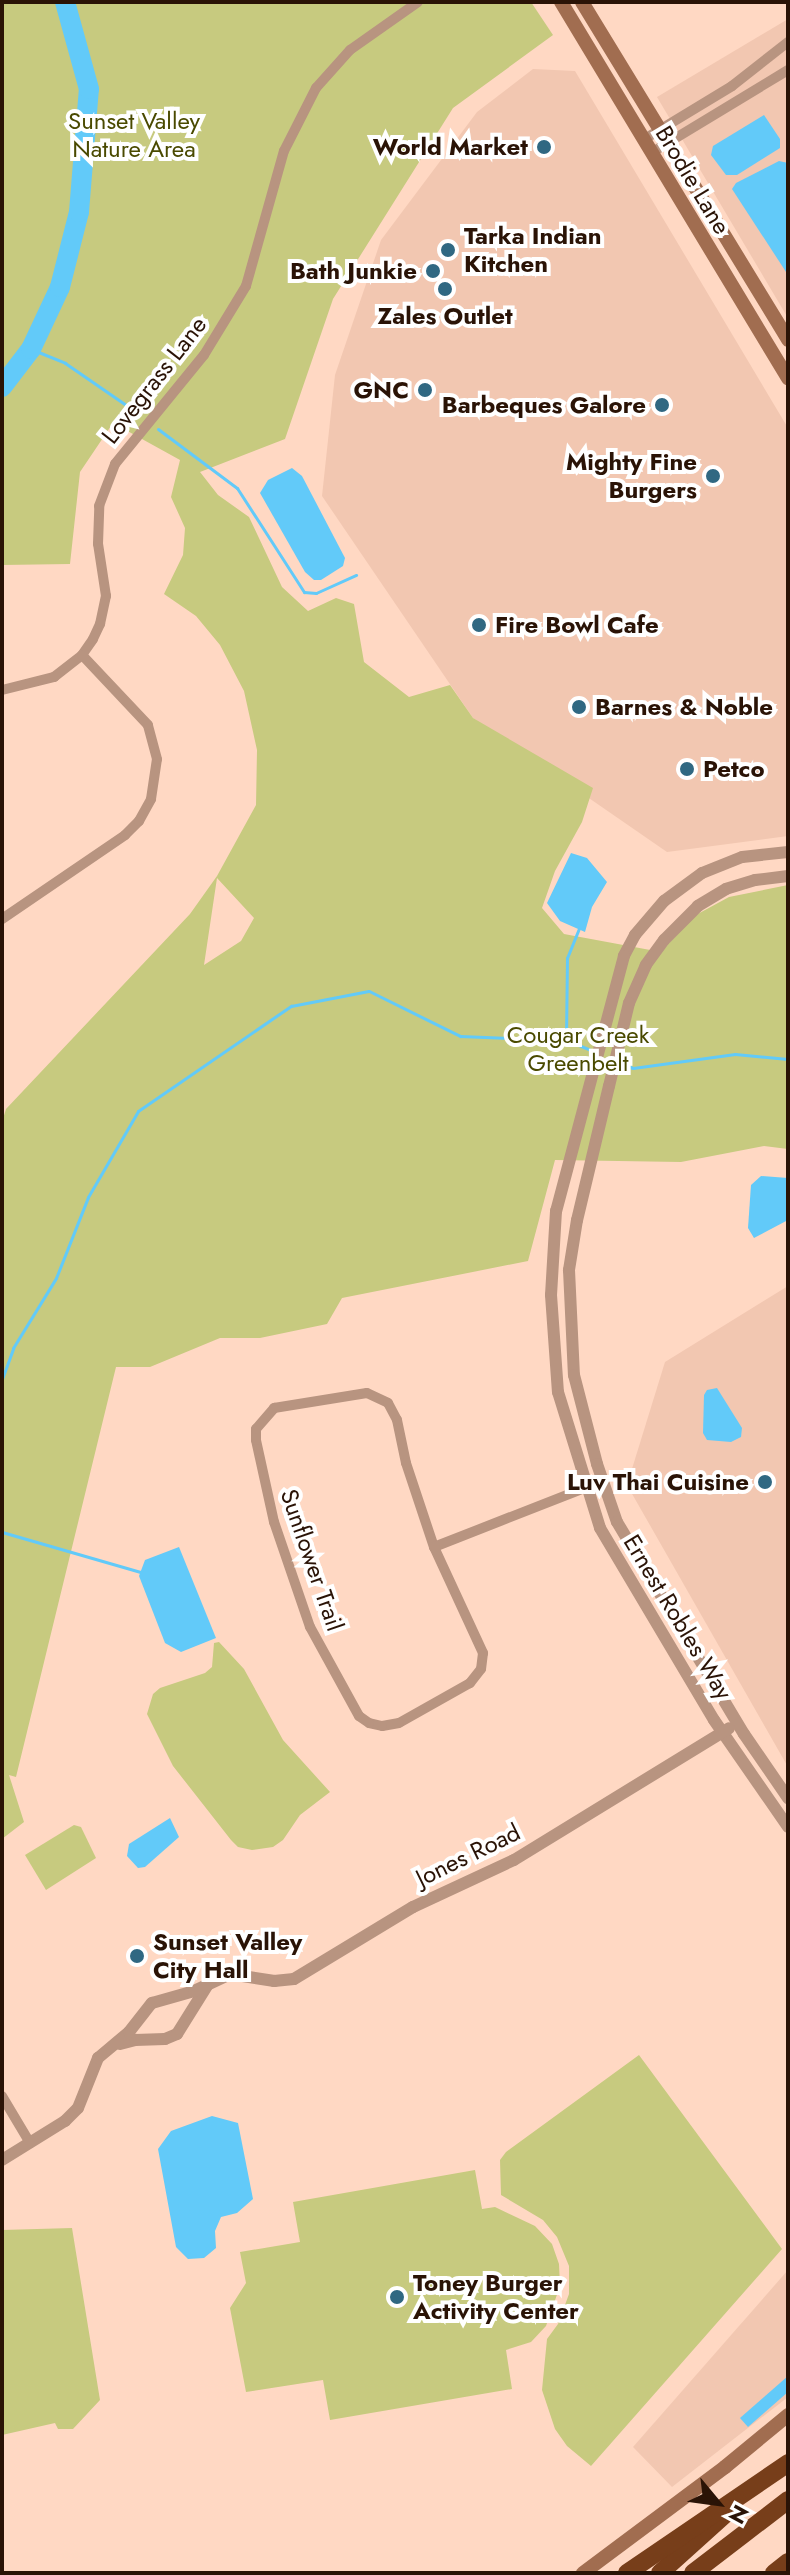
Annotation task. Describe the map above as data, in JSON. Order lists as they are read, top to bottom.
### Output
{
  "streets": {
    "main road": ["Brodie Lane"],
    "street": [
      "Lovegrass Lane",
      "Sunflower Trail",
      "Ernest Robles Way",
      "Jones Road"
    ]
  },
  "crossings": [
    ["Ernest Robles Way", "Jones Road"]
  ],
  "parks": ["Sunset Valley Nature Area", "Cougar Creek Greenbelt"],
  "places": [
    "World Market",
    "Tarka Indian Kitchen",
    "Bath Junkie",
    "Zales Outlet",
    "GNC",
    "Barbeques Galore",
    "Mighty Fine Burgers",
    "Fire Bowl Cafe",
    "Barnes & Noble",
    "Petco",
    "Luv Thai Cuisine",
    "Sunset Valley City Hall",
    "Toney Burger Activity Center"
  ],
  "north": "bottom right"
}
